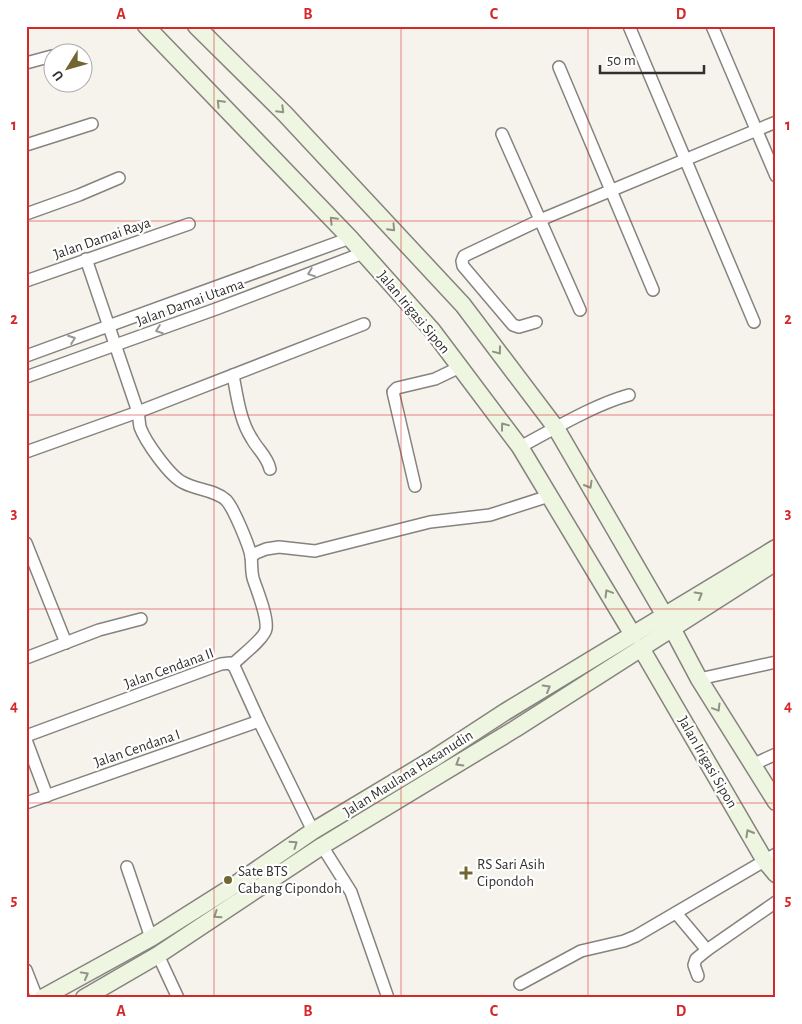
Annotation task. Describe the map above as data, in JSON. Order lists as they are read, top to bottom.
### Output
{
  "streets": {
    "street": [
      "Jalan Damai Raya",
      "Jalan Damai Utama",
      "Jalan Irigasi Sipon",
      "Jalan Cendana II",
      "Jalan Cendana I",
      "Jalan Maulana Hasanudin"
    ]
  },
  "crossings": [
    ["Jalan Damai Utama", "Jalan Irigasi Sipon"],
    ["Jalan Irigasi Sipon", "Jalan Maulana Hasanudin"],
    ["Jalan Cendana II", "Jalan Cendana I"],
    ["Jalan Cendana II", "Jalan Maulana Hasanudin"]
  ],
  "places": {
    "health": ["RS Sari Asih Cipondoh"],
    "other": ["Sate BTS Cabang Cipondoh"]
  },
  "scale_bar": "50 m",
  "north": "bottom left",
  "grid": {
    "columns": [
      "A",
      "B",
      "C",
      "D"
    ],
    "rows": [
      "1",
      "2",
      "3",
      "4",
      "5"
    ]
  }
}
